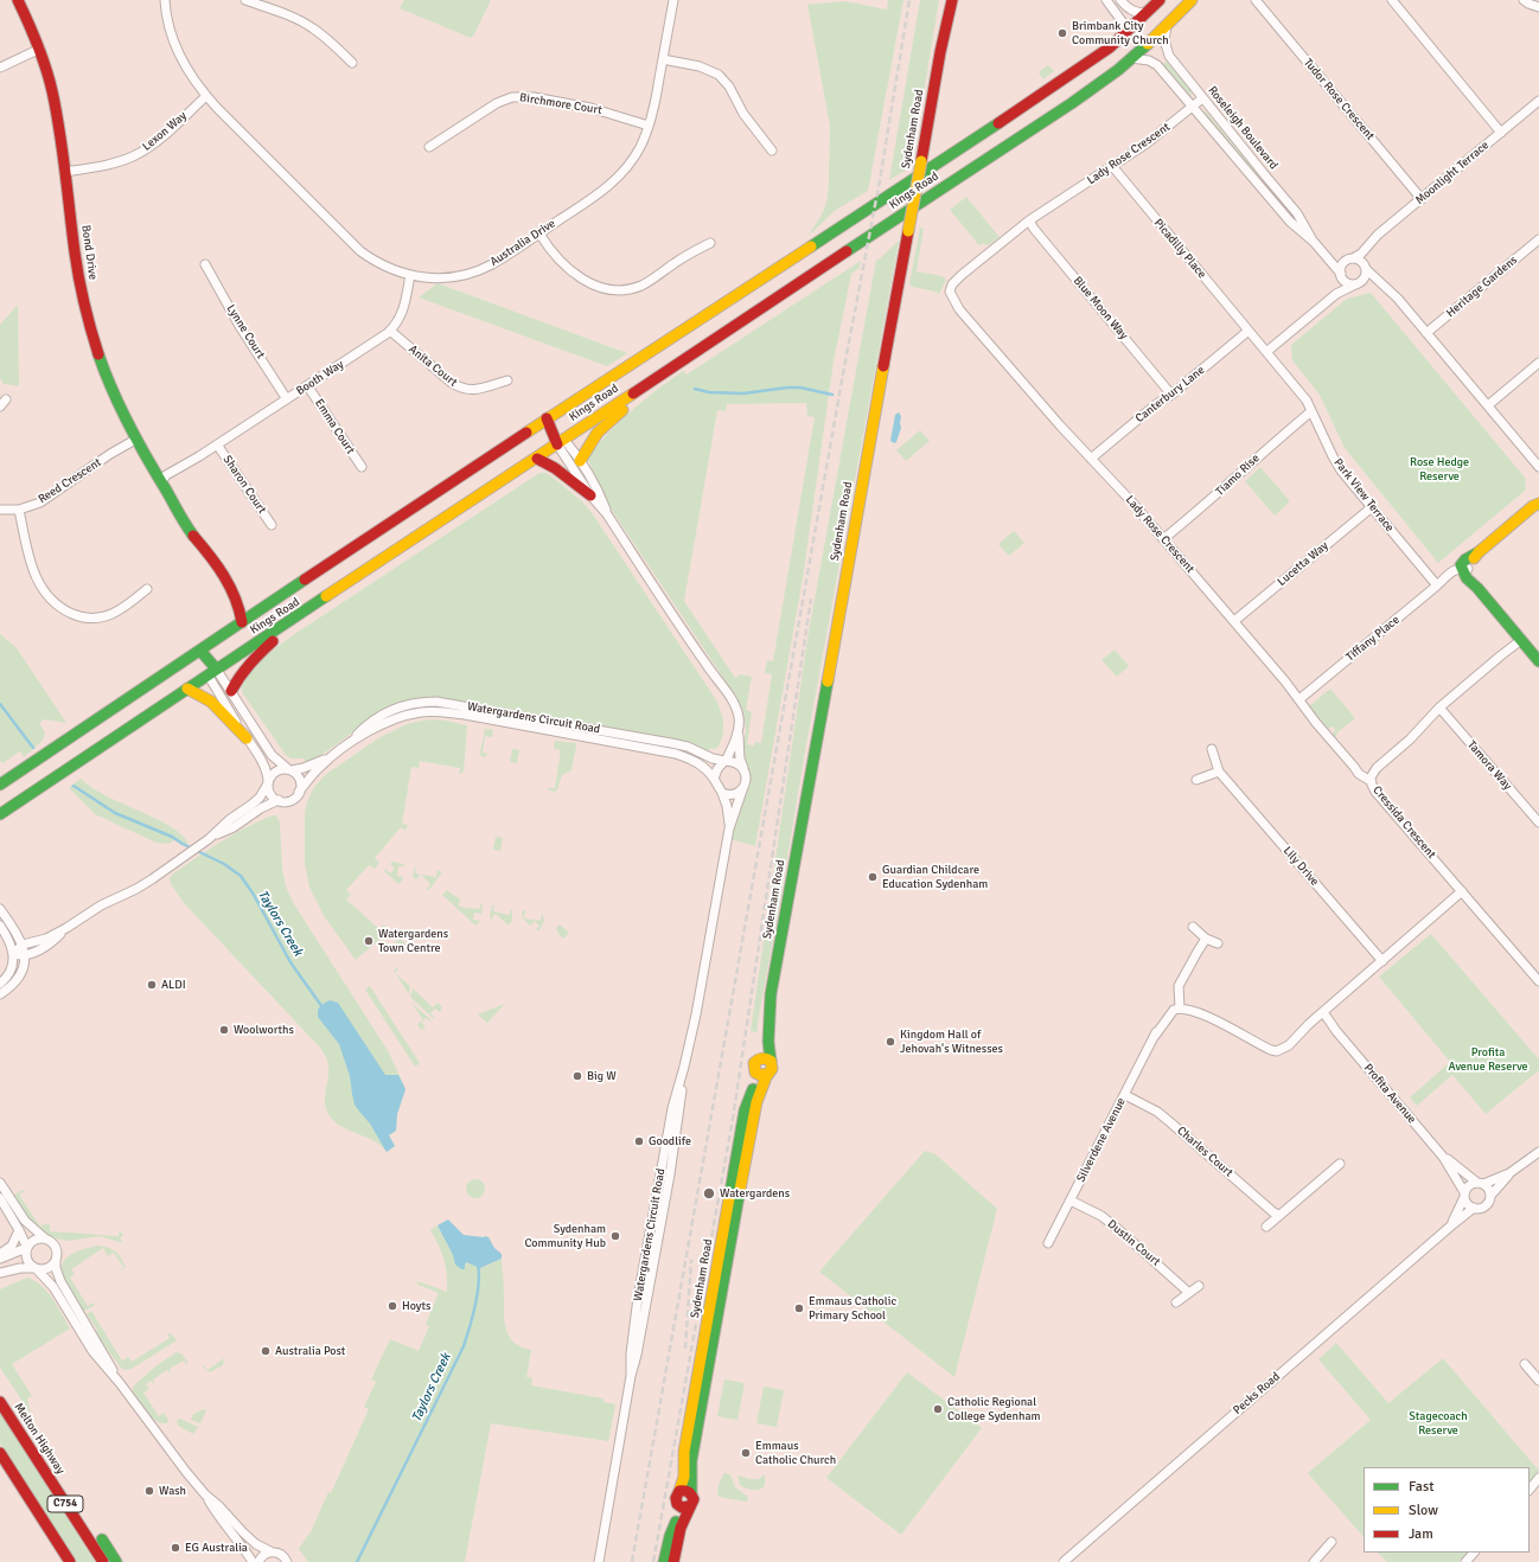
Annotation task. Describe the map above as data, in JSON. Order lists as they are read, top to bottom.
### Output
{
  "streets": {
    "main road": [
      "Sydenham Road",
      "Kings Road",
      "Bond Drive",
      "Melton Highway",
      "C754"
    ],
    "street": [
      "Tudor Rose Crescent",
      "Birchmore Court",
      "Roseleigh Boulevard",
      "Lexon Way",
      "Lady Rose Crescent",
      "Moonlight Terrace",
      "Australia Drive",
      "Picadilly Place",
      "Heritage Gardens",
      "Blue Moon Way",
      "Lynne Court",
      "Anita Court",
      "Booth Way",
      "Canterbury Lane",
      "Emma Court",
      "Tiamo Rise",
      "Reed Crescent",
      "Sharon Court",
      "Park View Terrace",
      "Lucetta Way",
      "Tiffany Place",
      "Watergardens Circuit Road",
      "Tamora Way",
      "Cressida Crescent",
      "Lily Drive",
      "Profita Avenue",
      "Silverdene Avenue",
      "Charles Court",
      "Dustin Court",
      "Pecks Road"
    ]
  },
  "crossings": [
    ["Tudor Rose Crescent", "Moonlight Terrace"],
    ["Birchmore Court", "Australia Drive"],
    ["Roseleigh Boulevard", "Lady Rose Crescent"],
    ["Roseleigh Boulevard", "Moonlight Terrace"],
    ["Roseleigh Boulevard", "Kings Road"],
    ["Lexon Way", "Australia Drive"],
    ["Lexon Way", "Bond Drive"],
    ["Lady Rose Crescent", "Picadilly Place"],
    ["Lady Rose Crescent", "Blue Moon Way"],
    ["Lady Rose Crescent", "Canterbury Lane"],
    ["Lady Rose Crescent", "Tiamo Rise"],
    ["Lady Rose Crescent", "Lucetta Way"],
    ["Lady Rose Crescent", "Tiffany Place"],
    ["Lady Rose Crescent", "Cressida Crescent"],
    ["Australia Drive", "Booth Way"],
    ["Picadilly Place", "Canterbury Lane"],
    ["Picadilly Place", "Park View Terrace"],
    ["Bond Drive", "Booth Way"],
    ["Bond Drive", "Reed Crescent"],
    ["Blue Moon Way", "Canterbury Lane"],
    ["Lynne Court", "Booth Way"],
    ["Anita Court", "Booth Way"],
    ["Booth Way", "Emma Court"],
    ["Booth Way", "Sharon Court"],
    ["Canterbury Lane", "Park View Terrace"],
    ["Tiamo Rise", "Park View Terrace"],
    ["Park View Terrace", "Lucetta Way"],
    ["Park View Terrace", "Tiffany Place"],
    ["Tamora Way", "Cressida Crescent"],
    ["Profita Avenue", "Pecks Road"],
    ["Silverdene Avenue", "Charles Court"],
    ["Silverdene Avenue", "Dustin Court"]
  ],
  "water": ["Taylors Creek"],
  "parks": ["Rose Hedge Reserve", "Profita Avenue Reserve", "Stagecoach Reserve"],
  "places": [
    "Brimbank City Community Church",
    "Guardian Childcare Education Sydenham",
    "Watergardens Town Centre",
    "ALDI",
    "Woolworths",
    "Kingdom Hall of Jehovah's Witnesses",
    "Big W",
    "Goodlife",
    "Watergardens",
    "Sydenham Community Hub",
    "Hoyts",
    "Emmaus Catholic Primary School",
    "Australia Post",
    "Catholic Regional College Sydenham",
    "Emmaus Catholic Church",
    "Wash",
    "EG Australia"
  ],
  "legend": ["Fast", "Slow", "Jam"]
}
